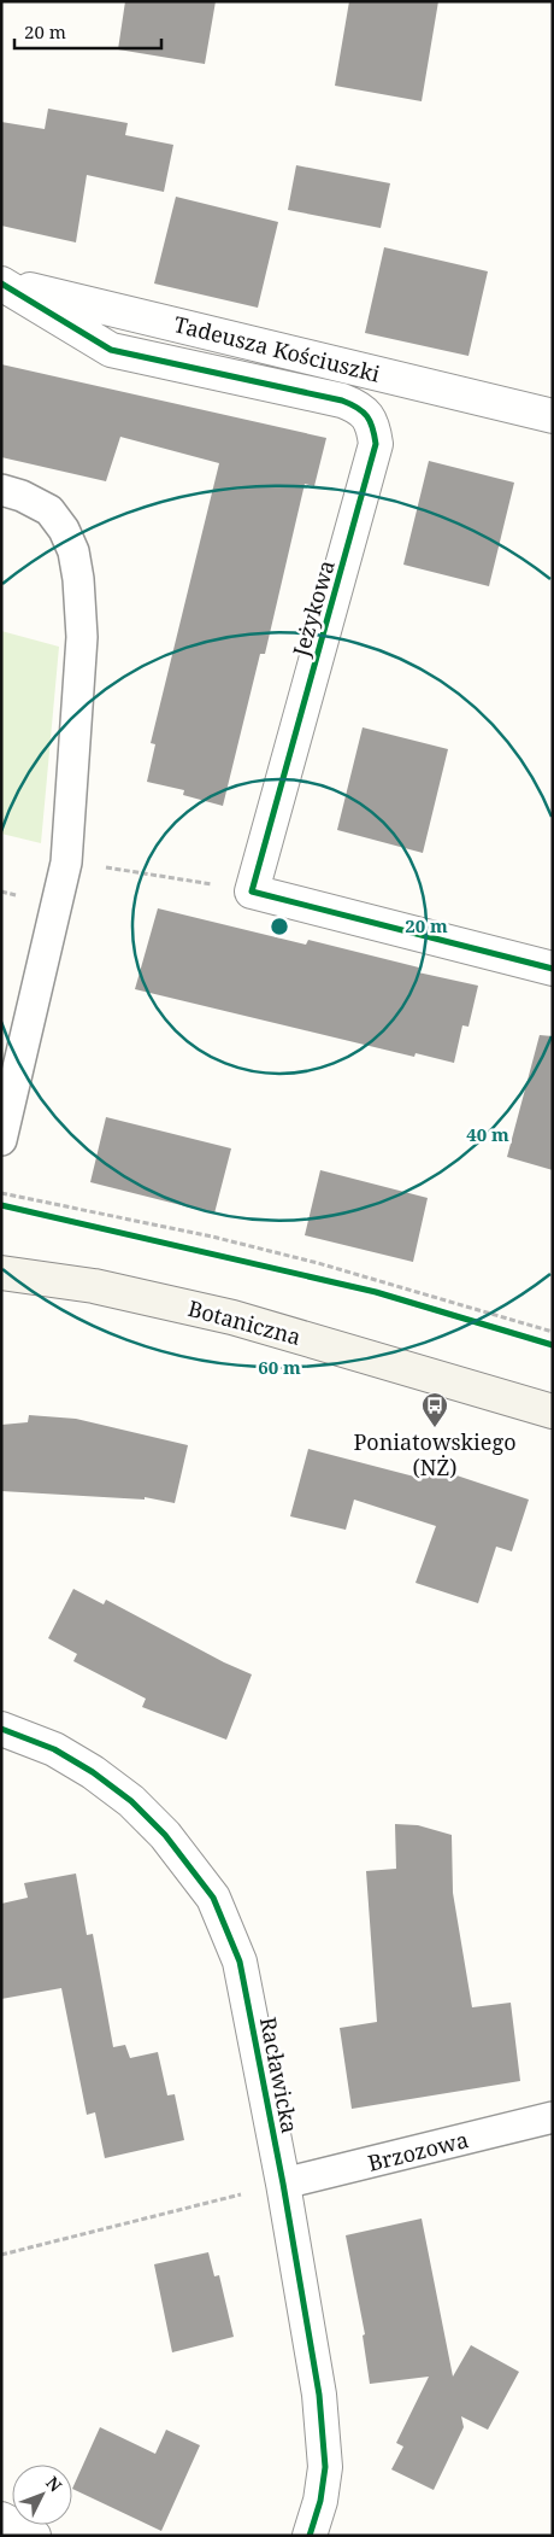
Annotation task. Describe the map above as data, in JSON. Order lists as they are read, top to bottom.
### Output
{
  "streets": {
    "main road": ["Botaniczna"],
    "street": ["Tadeusza Kościuszki", "Jeżykowa", "Racławicka"],
    "lane": ["Brzozowa"]
  },
  "crossings": [
    ["Tadeusza Kościuszki", "Jeżykowa"],
    ["Racławicka", "Brzozowa"]
  ],
  "places": {
    "bus stop": ["Poniatowskiego (NŻ)"]
  },
  "scale_bar": "20 m",
  "north": "top right",
  "rings": ["20 m", "40 m", "60 m"]
}
